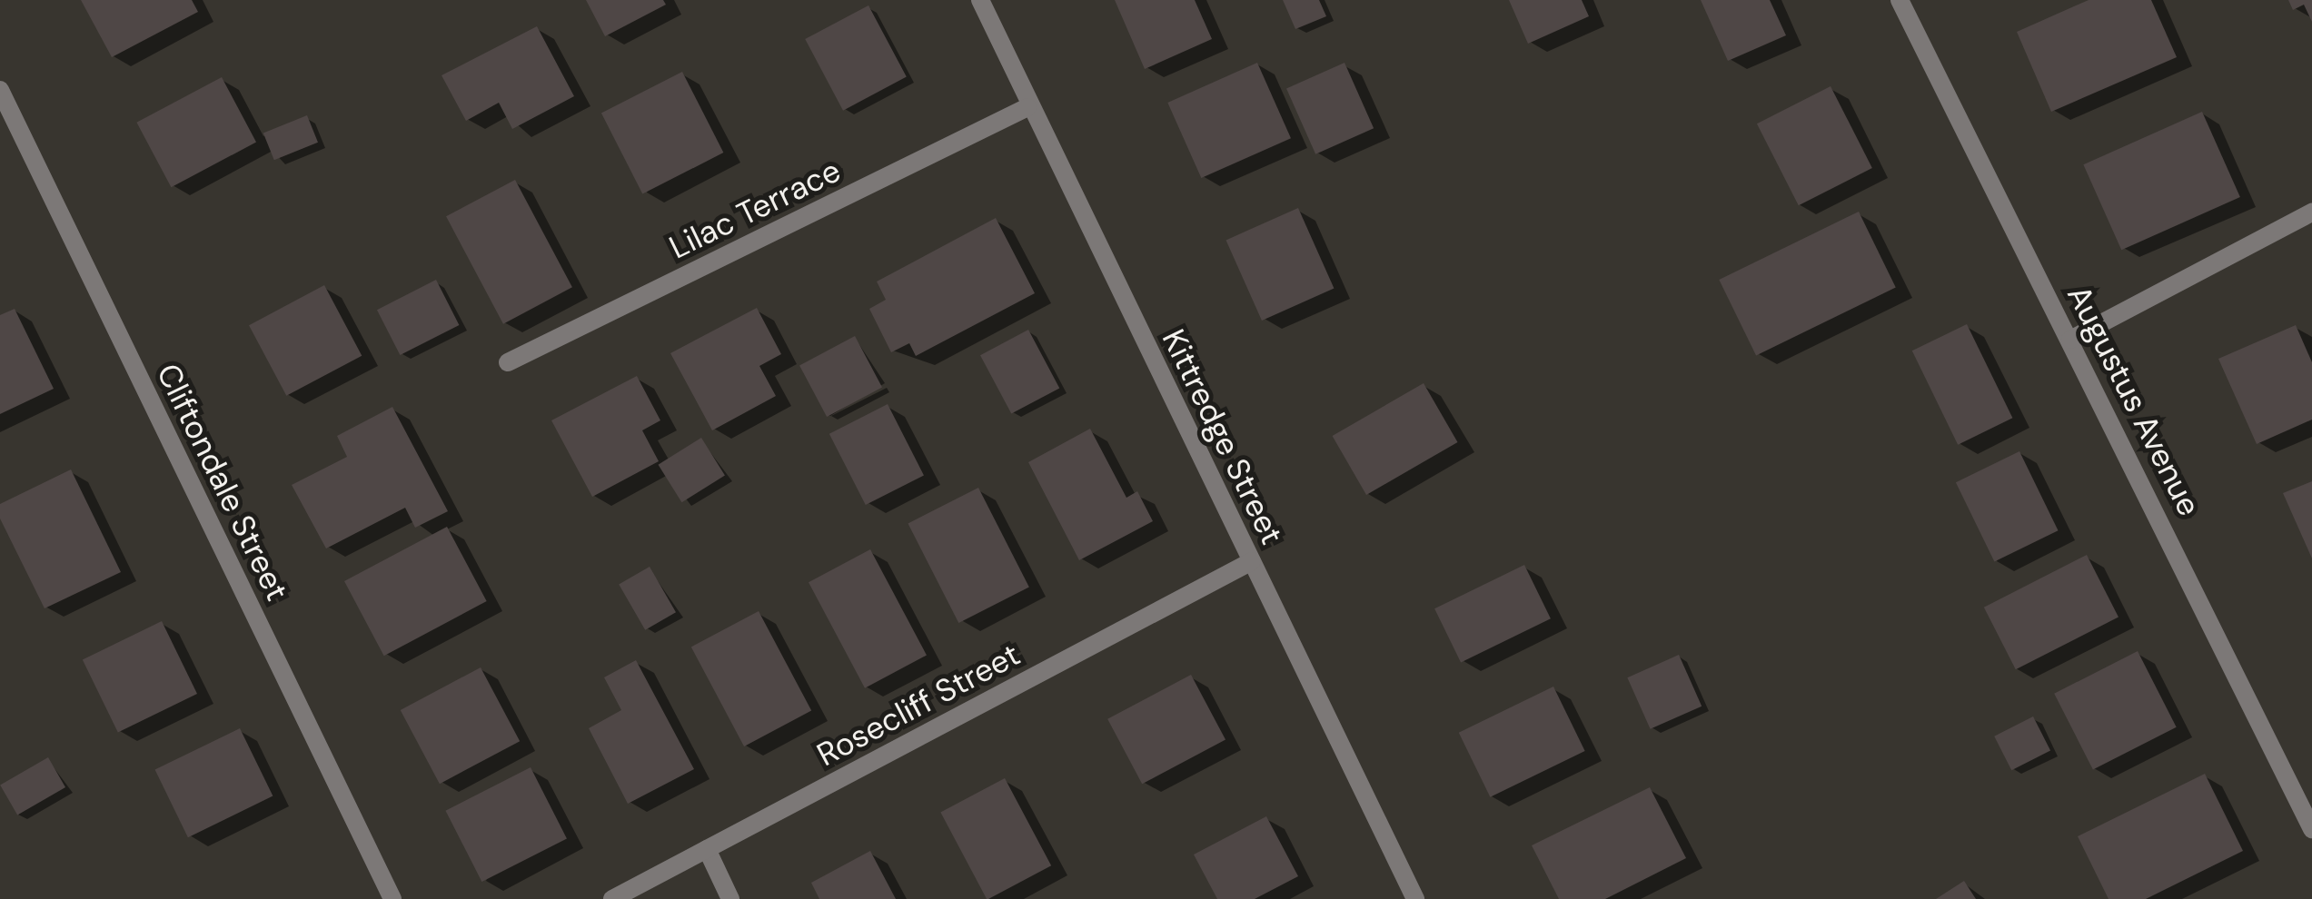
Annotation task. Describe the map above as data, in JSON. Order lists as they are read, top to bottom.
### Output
{
  "streets": {
    "street": [
      "Lilac Terrace",
      "Augustus Avenue",
      "Kittredge Street",
      "Cliftondale Street",
      "Rosecliff Street"
    ]
  },
  "crossings": [
    ["Lilac Terrace", "Kittredge Street"],
    ["Kittredge Street", "Rosecliff Street"]
  ]
}
